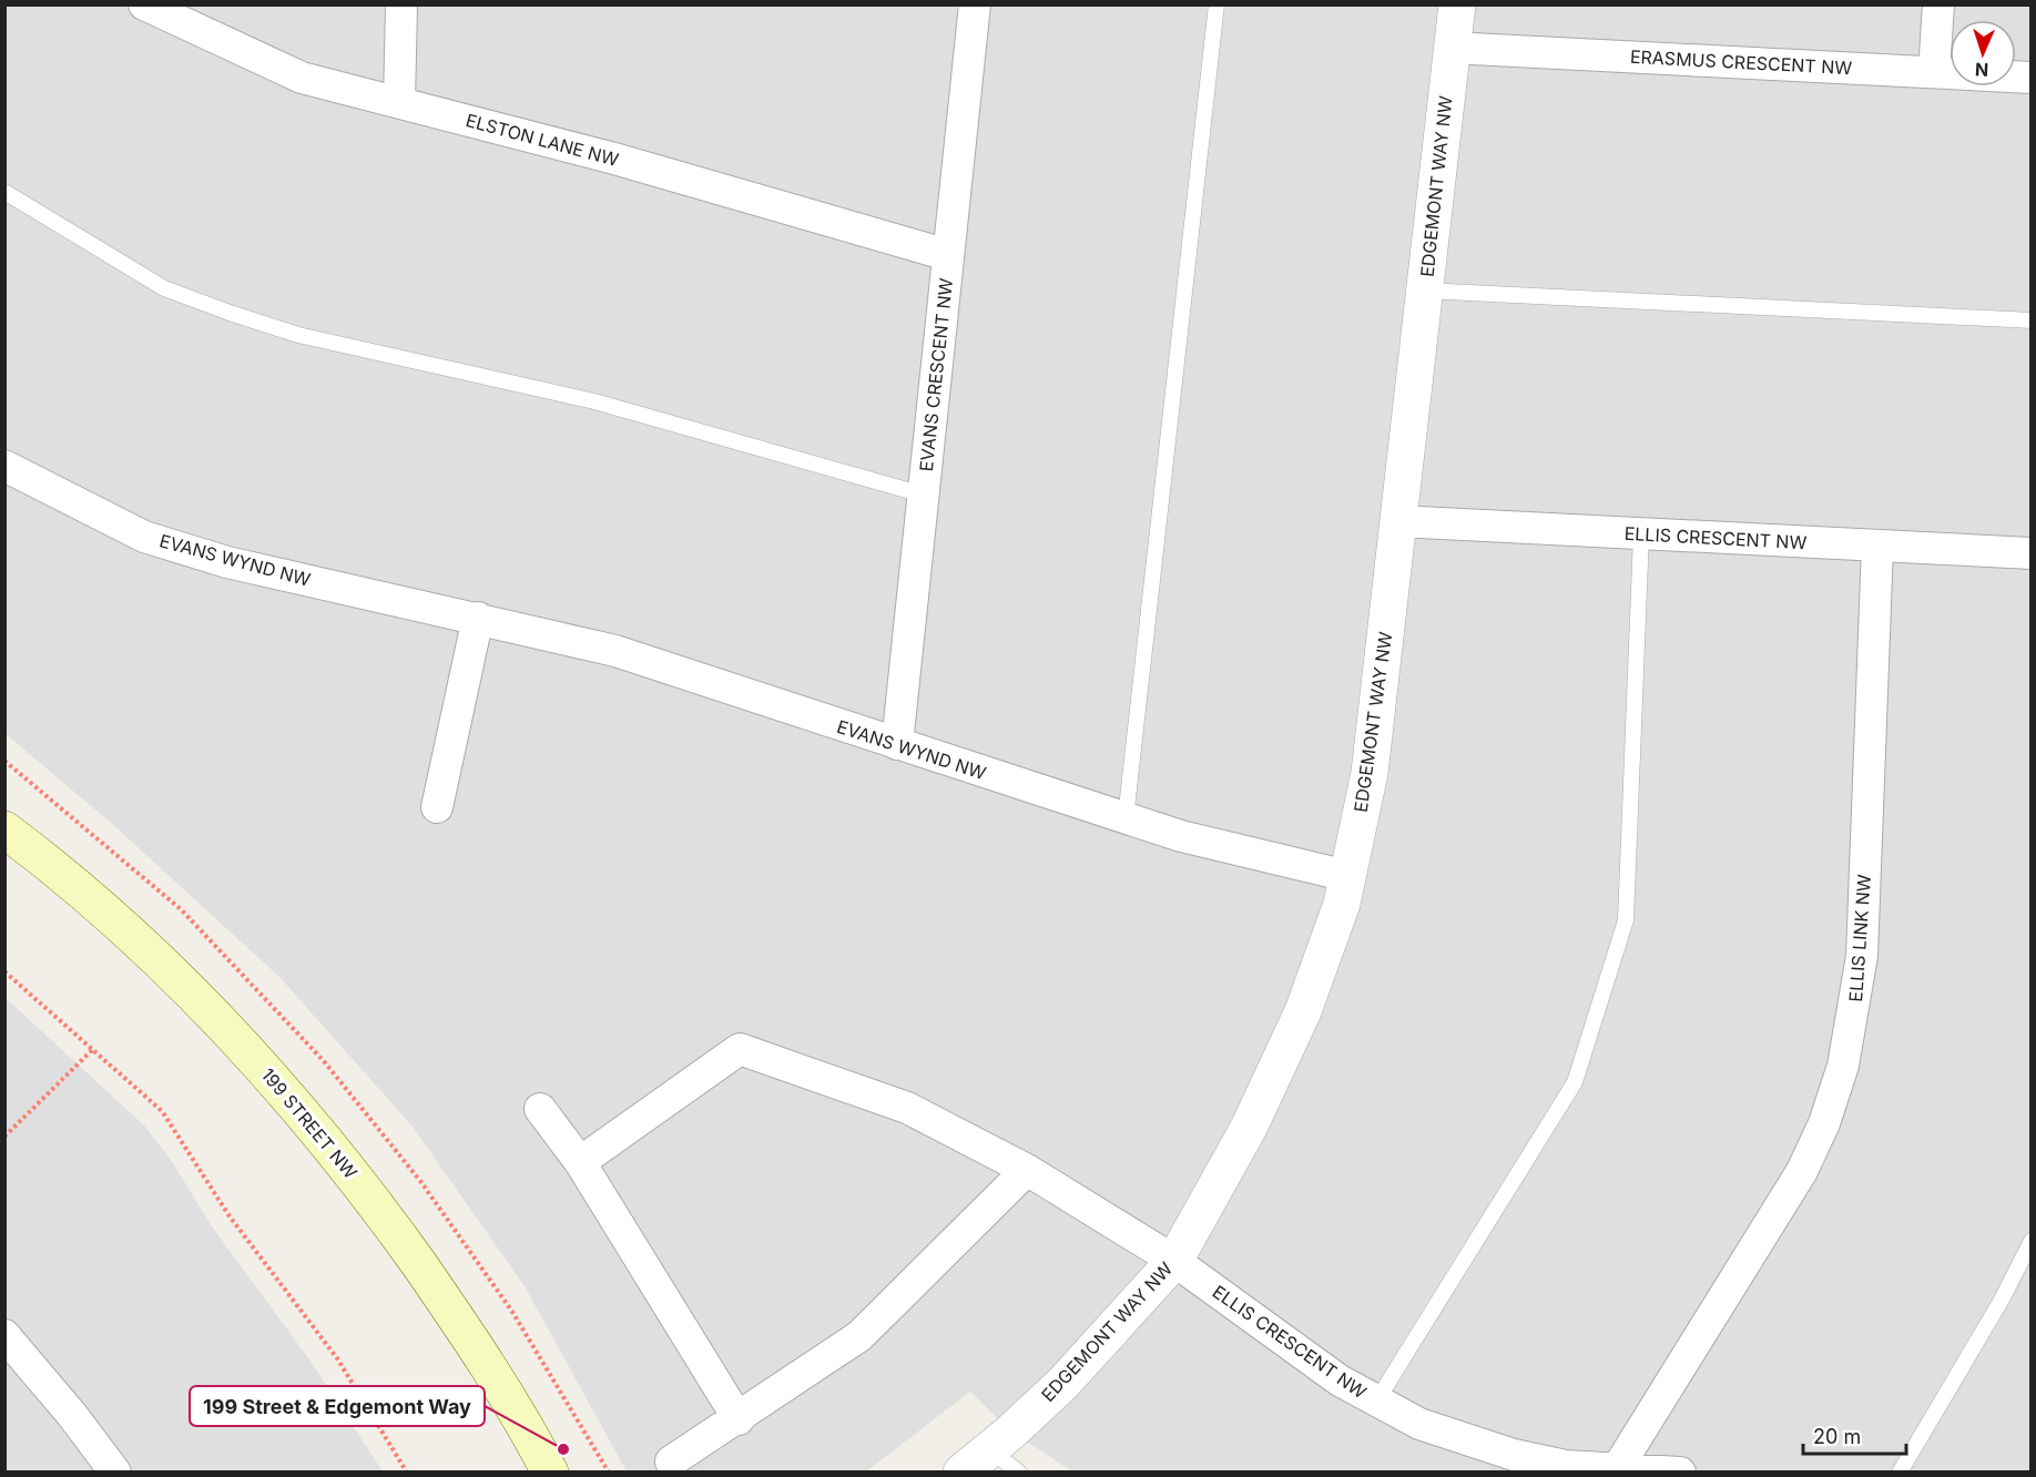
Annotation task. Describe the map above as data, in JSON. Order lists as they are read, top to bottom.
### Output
{
  "streets": {
    "main road": ["199 STREET NW"],
    "street": [
      "ERASMUS CRESCENT NW",
      "ELSTON LANE NW",
      "EDGEMONT WAY NW",
      "EVANS CRESCENT NW",
      "ELLIS CRESCENT NW",
      "EVANS WYND NW",
      "ELLIS LINK NW"
    ]
  },
  "crossings": [
    ["ERASMUS CRESCENT NW", "EDGEMONT WAY NW"],
    ["ELSTON LANE NW", "EVANS CRESCENT NW"],
    ["EDGEMONT WAY NW", "ELLIS CRESCENT NW"],
    ["EDGEMONT WAY NW", "EVANS WYND NW"],
    ["EVANS CRESCENT NW", "EVANS WYND NW"],
    ["ELLIS CRESCENT NW", "ELLIS LINK NW"]
  ],
  "places": ["199 Street & Edgemont Way"],
  "scale_bar": "20 m",
  "north": "bottom"
}
